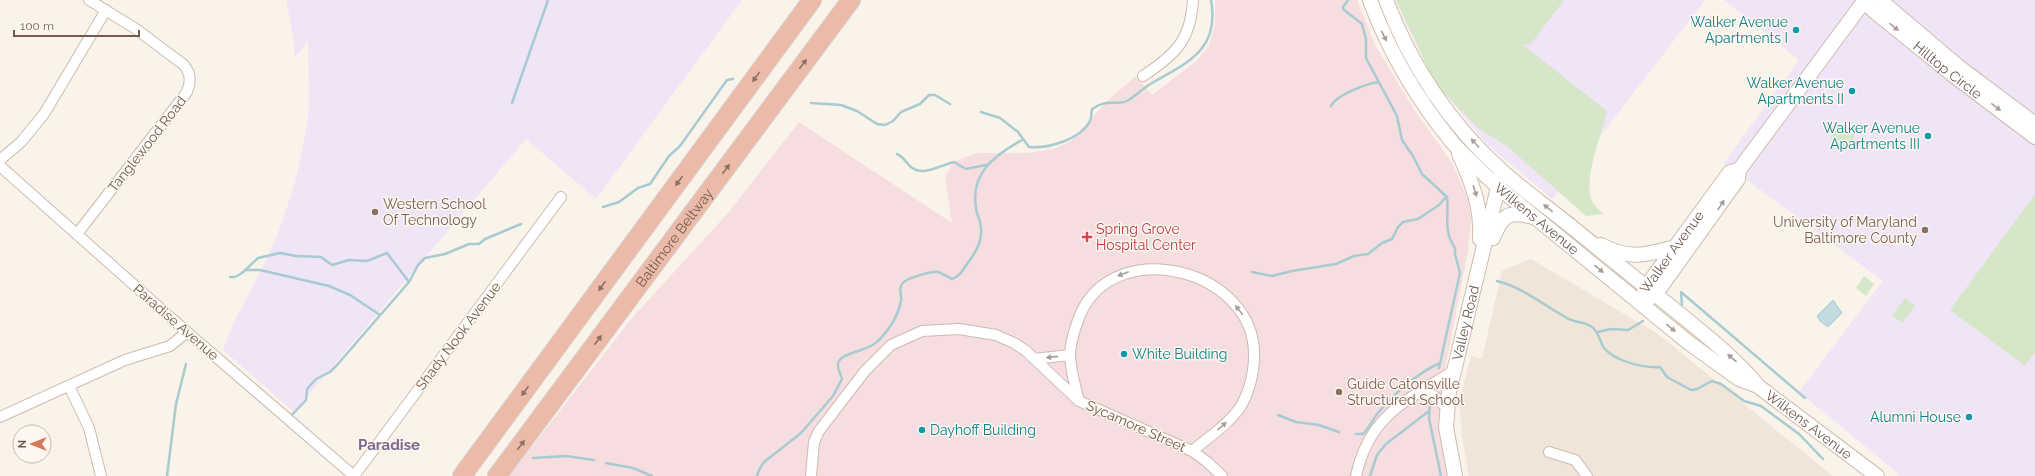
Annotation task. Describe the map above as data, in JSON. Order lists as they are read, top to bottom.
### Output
{
  "streets": {
    "highway": ["Baltimore Beltway"],
    "main road": [
      "Hilltop Circle",
      "Wilkens Avenue",
      "Walker Avenue",
      "Valley Road"
    ],
    "street": [
      "Tanglewood Road",
      "Paradise Avenue",
      "Shady Nook Avenue",
      "Sycamore Street"
    ]
  },
  "crossings": [
    ["Hilltop Circle", "Walker Avenue"],
    ["Tanglewood Road", "Paradise Avenue"],
    ["Wilkens Avenue", "Walker Avenue"],
    ["Wilkens Avenue", "Valley Road"],
    ["Paradise Avenue", "Shady Nook Avenue"]
  ],
  "districts": ["Paradise"],
  "places": {
    "other": [
      "Walker Avenue Apartments I",
      "Walker Avenue Apartments II",
      "Walker Avenue Apartments III",
      "Western School Of Technology",
      "University of Maryland Baltimore County",
      "White Building",
      "Guide Catonsville Structured School",
      "Alumni House",
      "Dayhoff Building"
    ],
    "health": ["Spring Grove Hospital Center"]
  },
  "scale_bar": "100 m",
  "north": "left"
}
